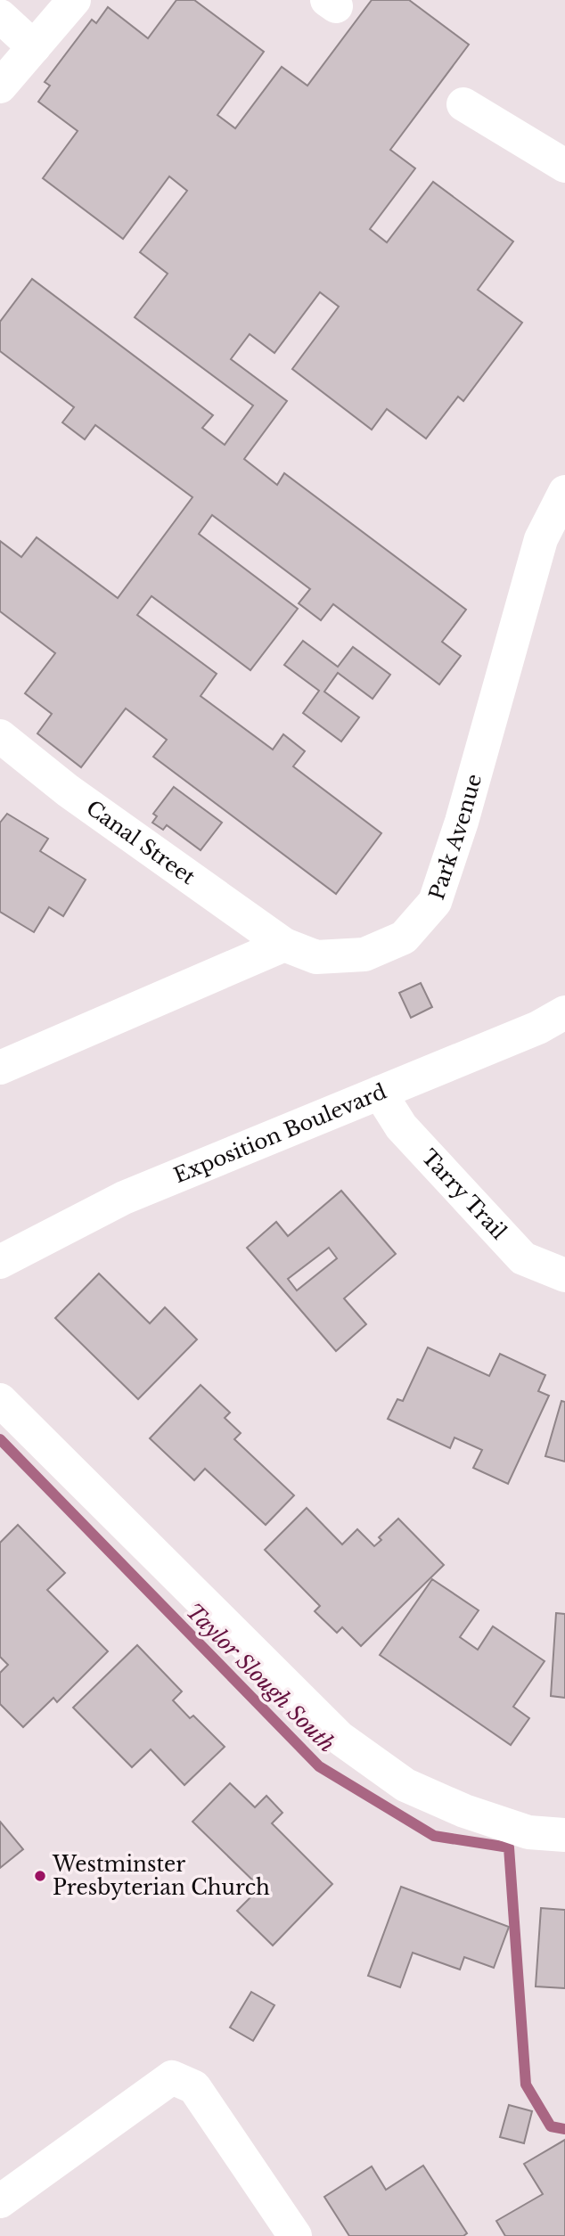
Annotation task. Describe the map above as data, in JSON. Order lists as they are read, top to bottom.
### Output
{
  "streets": {
    "street": [
      "Park Avenue",
      "Canal Street",
      "Exposition Boulevard",
      "Tarry Trail"
    ]
  },
  "crossings": [
    ["Park Avenue", "Canal Street"],
    ["Exposition Boulevard", "Tarry Trail"]
  ],
  "water": ["Taylor Slough South"],
  "places": ["Westminster Presbyterian Church"]
}
